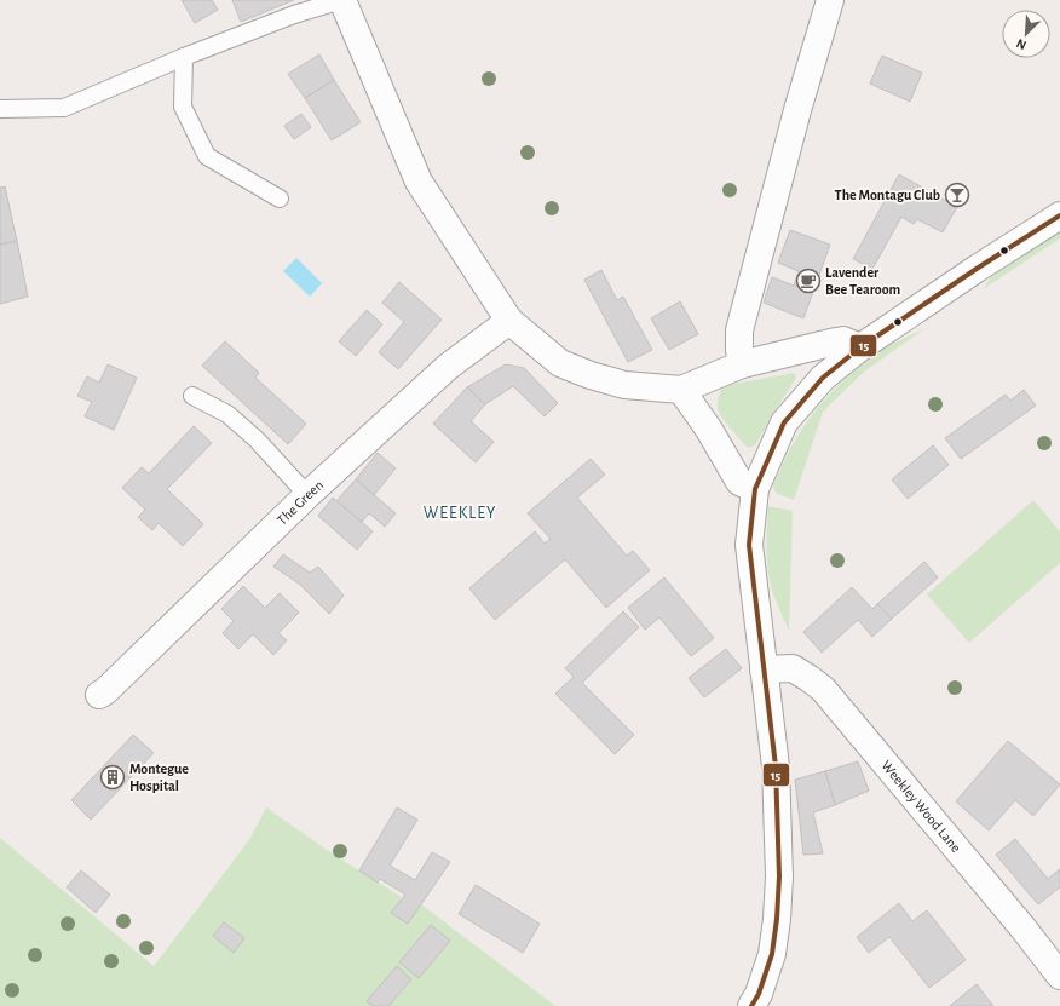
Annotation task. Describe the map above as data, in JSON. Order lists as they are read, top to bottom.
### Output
{
  "streets": {
    "street": ["The Green", "Weekley Wood Lane"]
  },
  "districts": ["WEEKLEY"],
  "places": {
    "bar": ["The Montagu Club"],
    "cafe": ["Lavender Bee Tearoom"],
    "building": ["Montegue Hospital"]
  },
  "lines": ["transit line 15"],
  "north": "bottom left"
}
